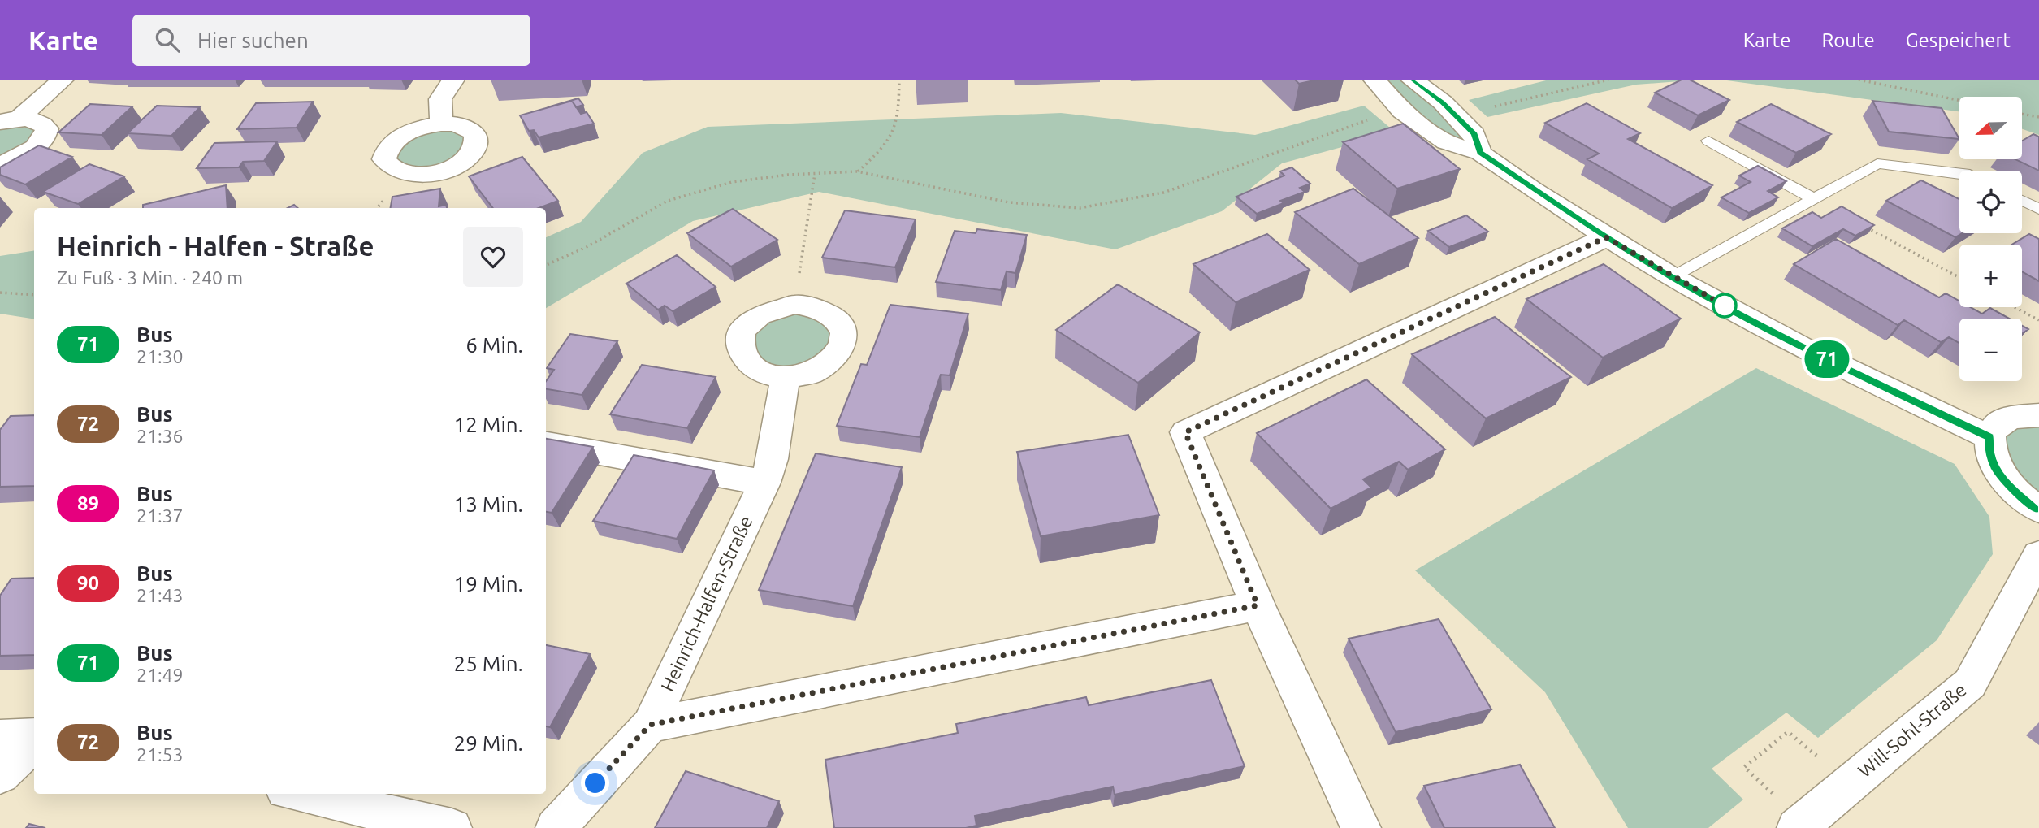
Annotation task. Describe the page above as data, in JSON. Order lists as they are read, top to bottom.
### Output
{
  "streets": {
    "street": ["Heinrich-Halfen-Straße", "Will-Sohl-Straße"]
  },
  "lines": ["bus line 71"],
  "north": "left",
  "page": {
    "header": "Karte",
    "search": "Hier suchen",
    "nav": ["Karte", "Route", "Gespeichert"],
    "on_map": "71",
    "map_buttons": ["+", "−"],
    "heading": ["Heinrich - Halfen - Straße", "Zu Fuß · 3 Min. · 240 m"],
    "list": [
      {
        "mark": "71",
        "name": "Bus",
        "note": "21:30",
        "value": "6 Min."
      },
      {
        "mark": "72",
        "name": "Bus",
        "note": "21:36",
        "value": "12 Min."
      },
      {
        "mark": "89",
        "name": "Bus",
        "note": "21:37",
        "value": "13 Min."
      },
      {
        "mark": "90",
        "name": "Bus",
        "note": "21:43",
        "value": "19 Min."
      },
      {
        "mark": "71",
        "name": "Bus",
        "note": "21:49",
        "value": "25 Min."
      },
      {
        "mark": "72",
        "name": "Bus",
        "note": "21:53",
        "value": "29 Min."
      }
    ]
  }
}
